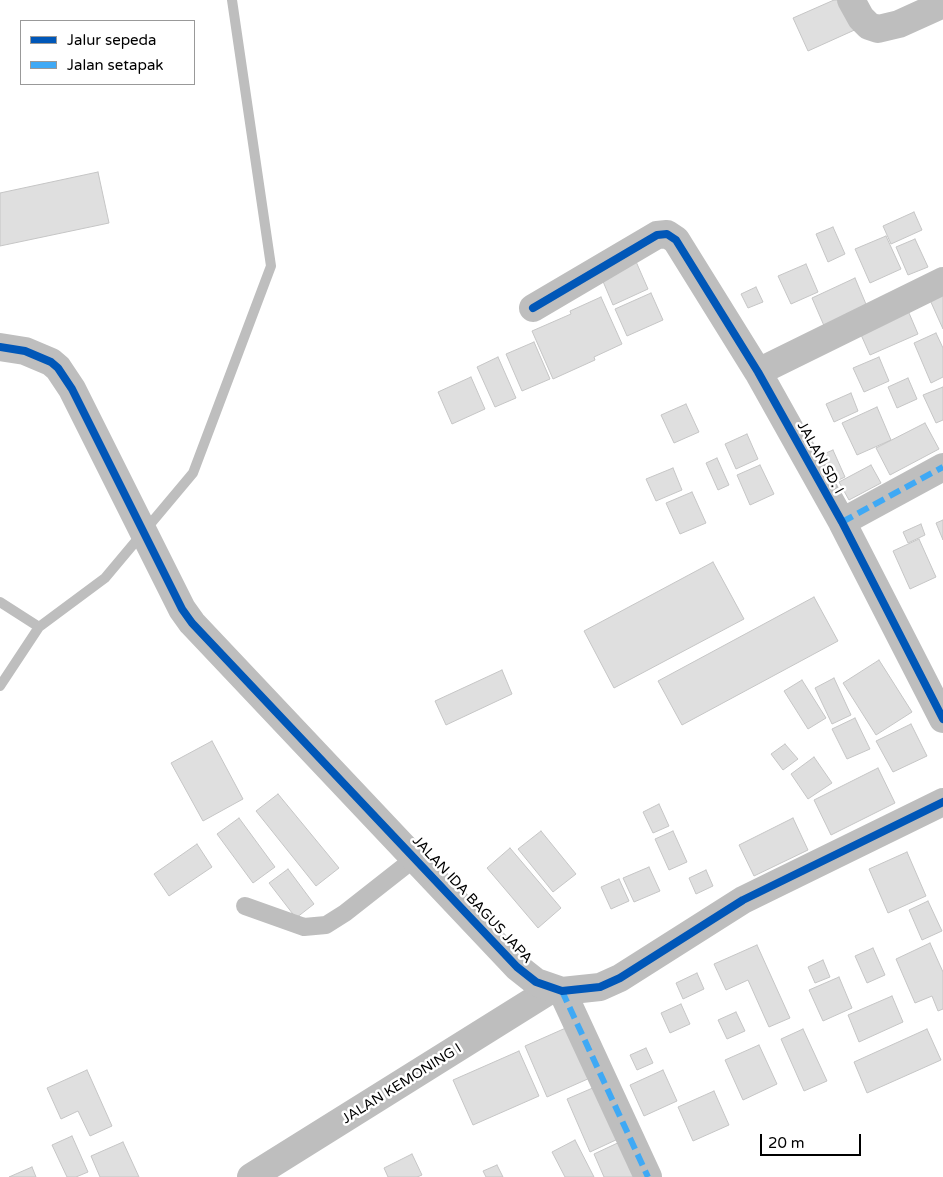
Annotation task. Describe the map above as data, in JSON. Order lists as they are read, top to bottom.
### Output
{
  "streets": {
    "street": ["JALAN SD. I", "JALAN IDA BAGUS JAPA", "JALAN KEMONING I"]
  },
  "crossings": [
    ["JALAN IDA BAGUS JAPA", "JALAN KEMONING I"]
  ],
  "legend": ["Jalur sepeda", "Jalan setapak"],
  "scale_bar": "20 m"
}
